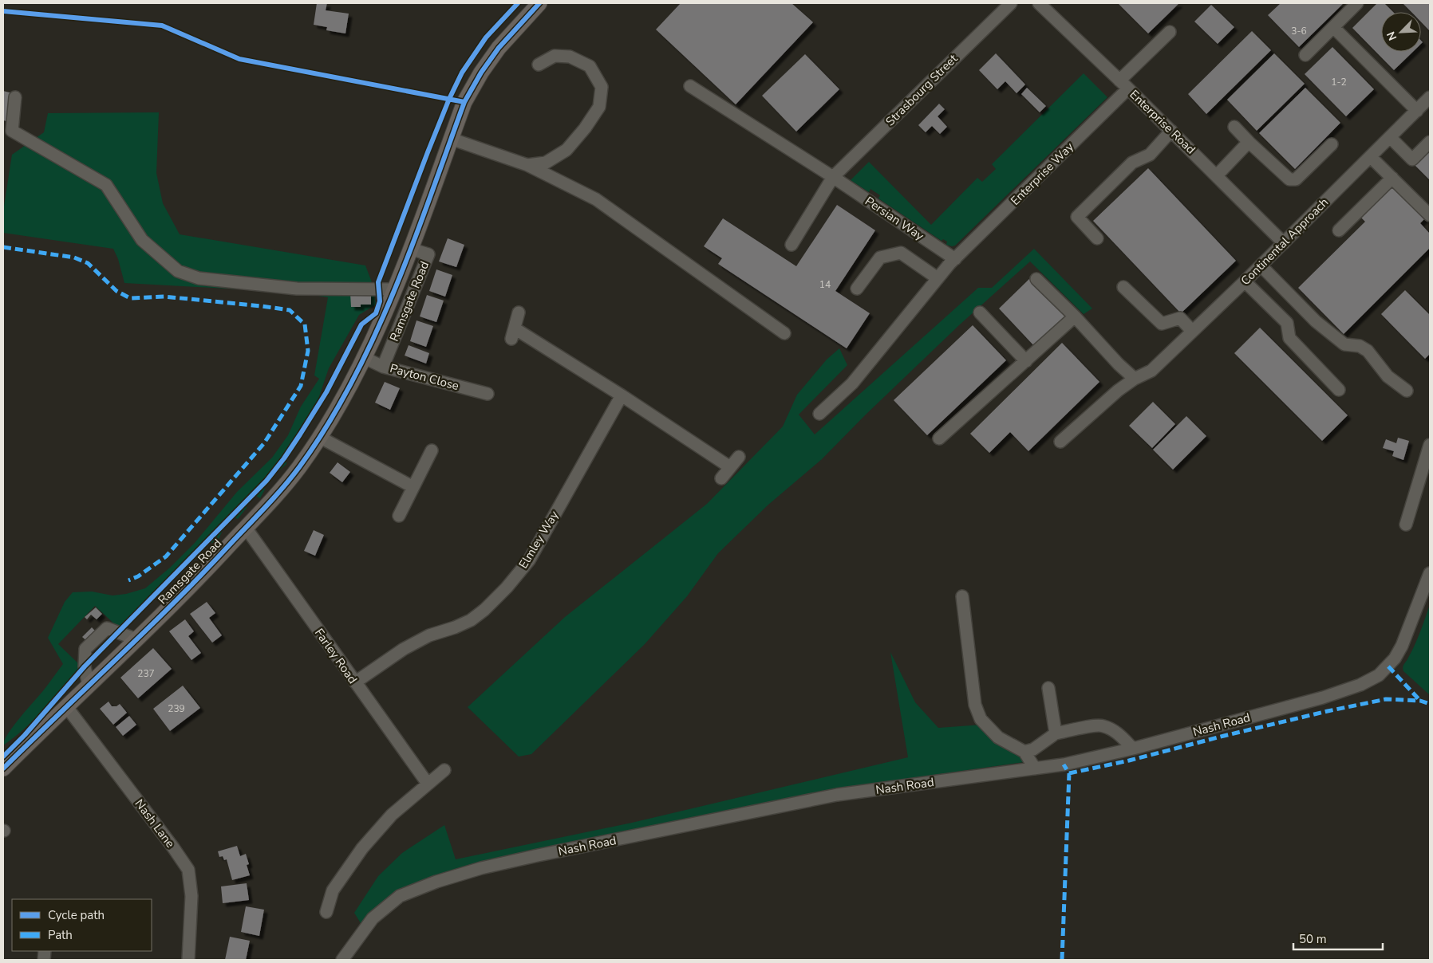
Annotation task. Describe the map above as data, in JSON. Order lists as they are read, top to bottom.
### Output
{
  "streets": {
    "main road": ["Ramsgate Road"],
    "street": [
      "Strasbourg Street",
      "Enterprise Road",
      "Enterprise Way",
      "Persian Way",
      "Continental Approach",
      "Payton Close",
      "Elmley Way",
      "Farley Road",
      "Nash Road",
      "Nash Lane"
    ]
  },
  "crossings": [
    ["Strasbourg Street", "Persian Way"],
    ["Enterprise Road", "Enterprise Way"],
    ["Enterprise Road", "Continental Approach"],
    ["Enterprise Way", "Persian Way"],
    ["Ramsgate Road", "Payton Close"],
    ["Ramsgate Road", "Farley Road"],
    ["Ramsgate Road", "Nash Lane"],
    ["Elmley Way", "Farley Road"]
  ],
  "house_numbers": [
    "3-6",
    "1-2",
    "14",
    "237",
    "239"
  ],
  "legend": ["Cycle path", "Path"],
  "scale_bar": "50 m",
  "north": "bottom left"
}
